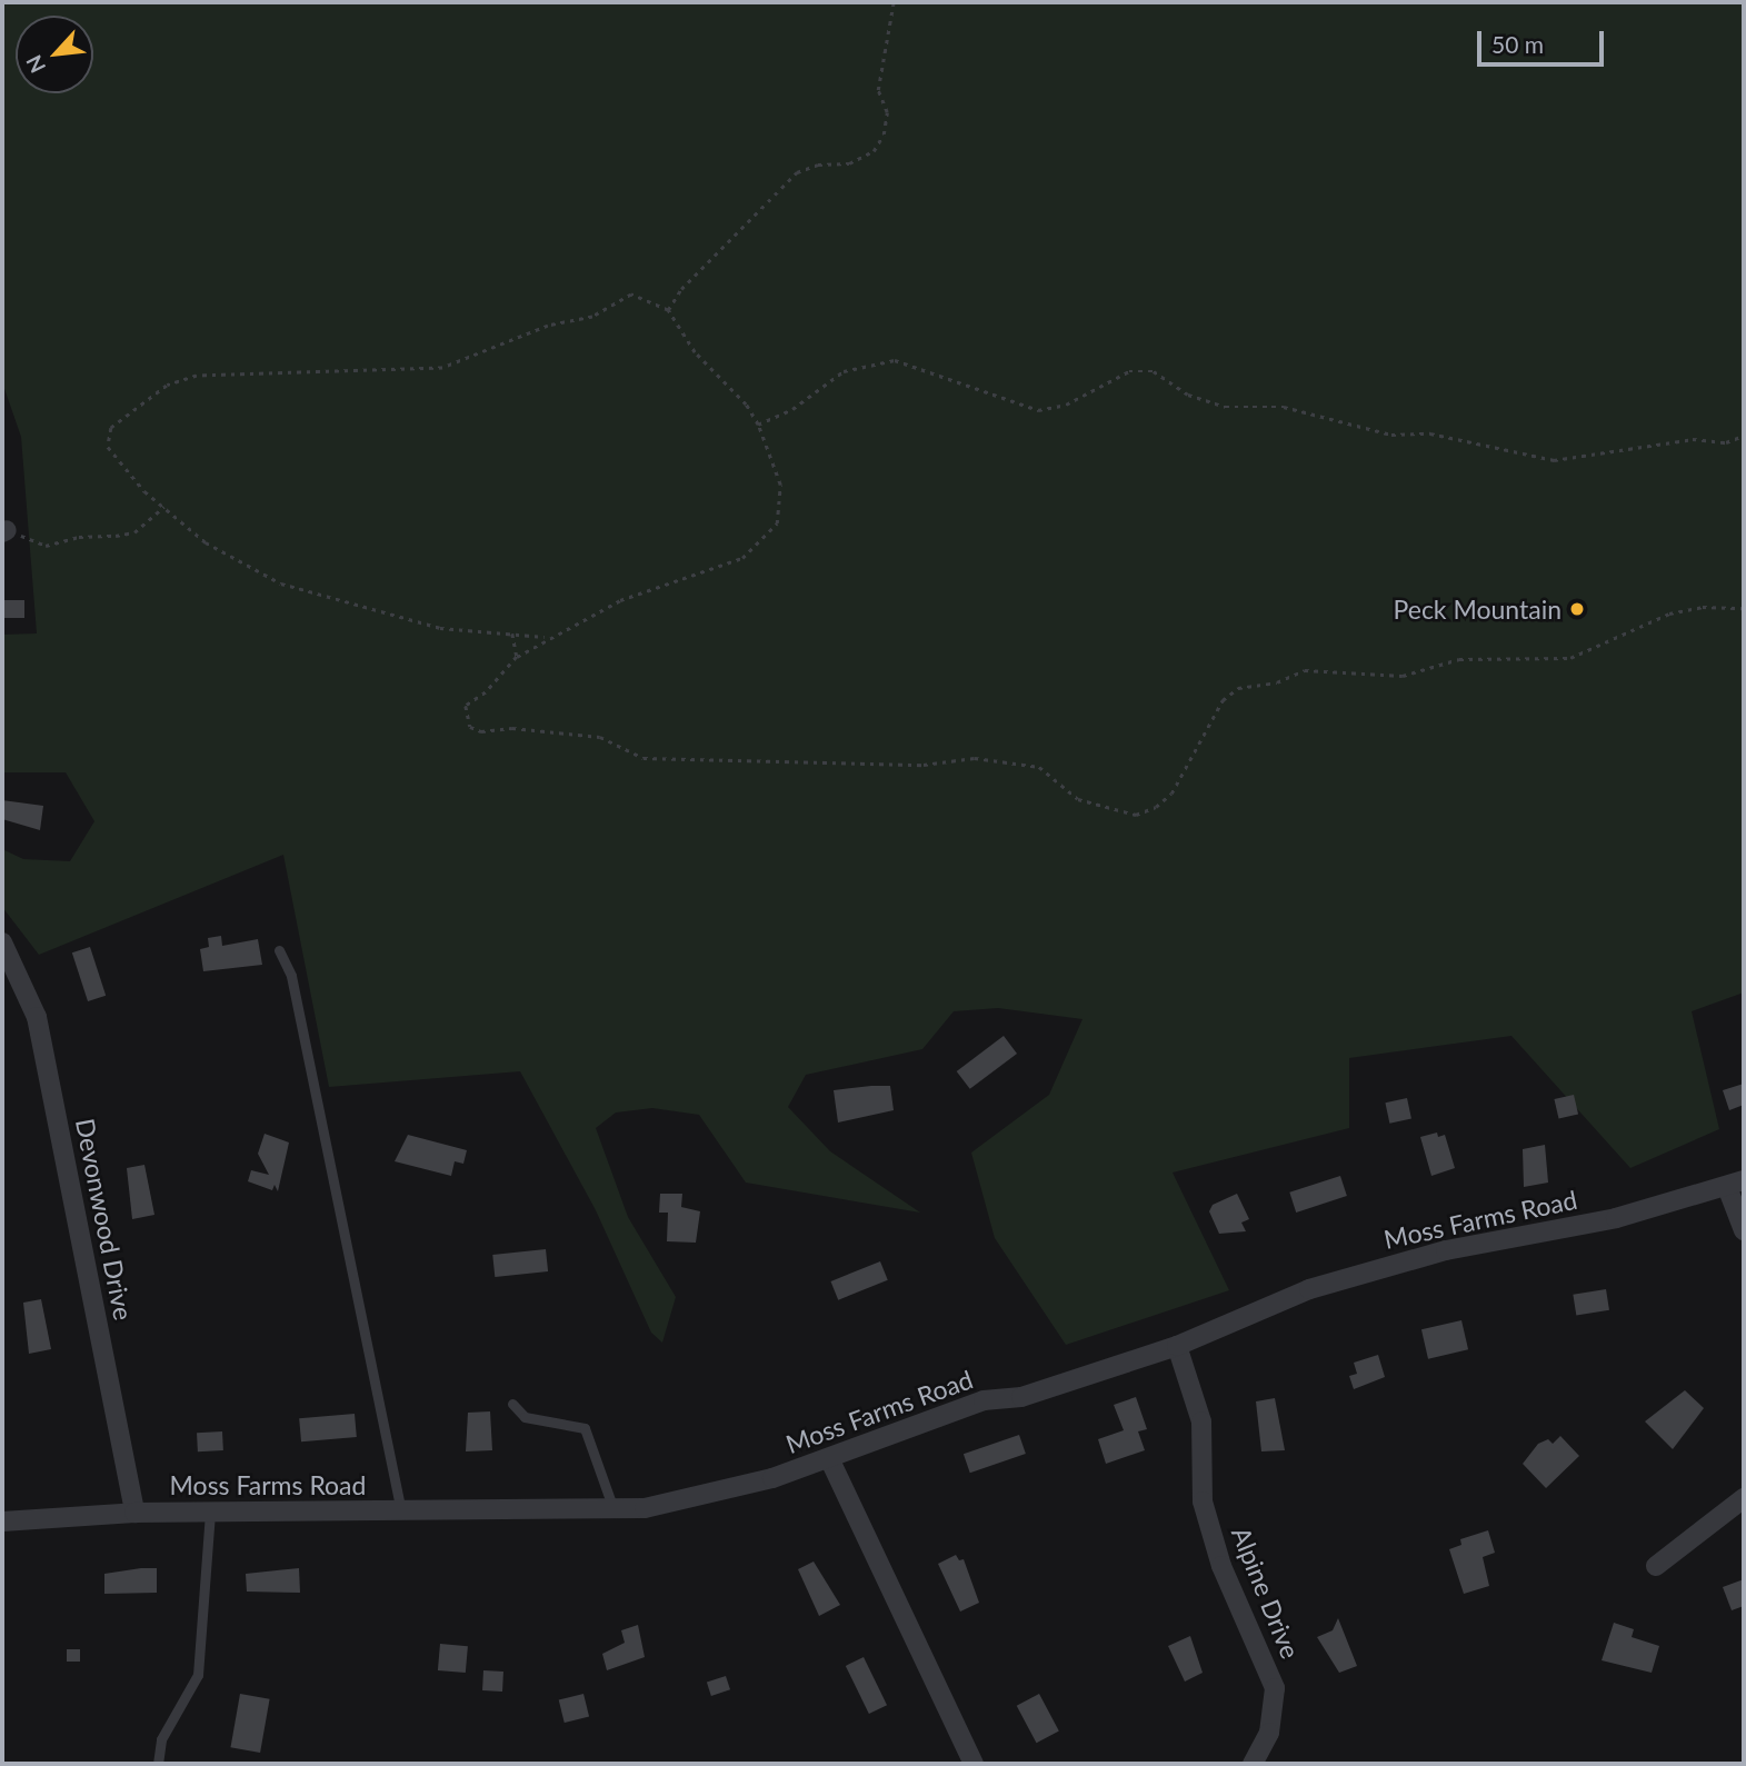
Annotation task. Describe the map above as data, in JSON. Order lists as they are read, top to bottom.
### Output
{
  "streets": {
    "street": ["Devonwood Drive", "Moss Farms Road", "Alpine Drive"]
  },
  "crossings": [
    ["Devonwood Drive", "Moss Farms Road"],
    ["Moss Farms Road", "Alpine Drive"]
  ],
  "places": ["Peck Mountain"],
  "scale_bar": "50 m",
  "north": "bottom left"
}
